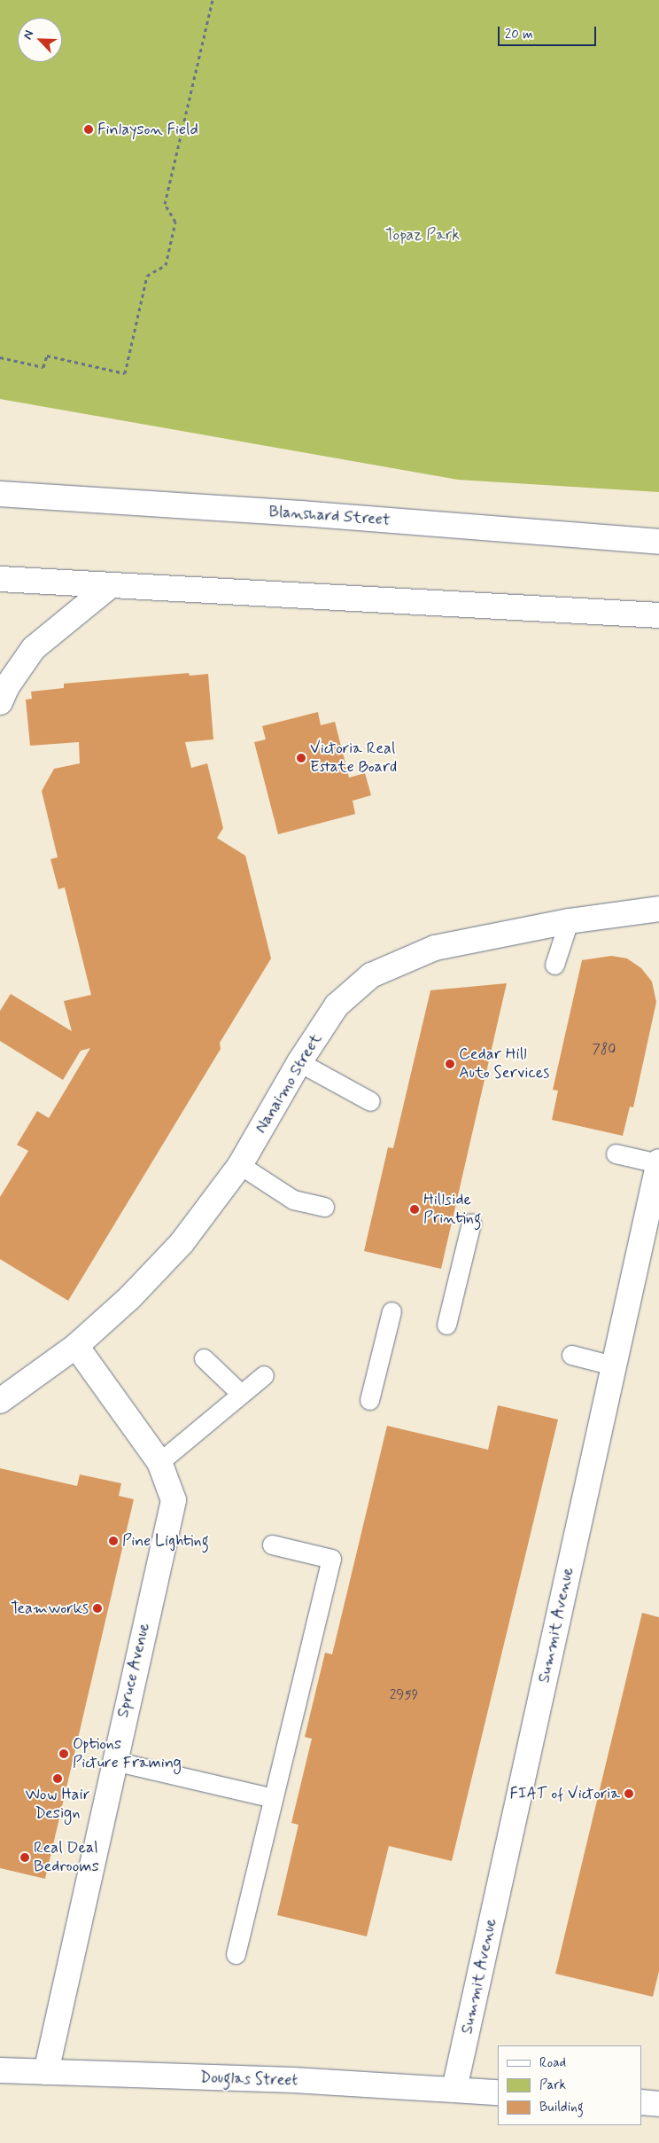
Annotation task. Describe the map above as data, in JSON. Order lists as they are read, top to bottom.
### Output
{
  "streets": {
    "street": [
      "Blanshard Street",
      "Nanaimo Street",
      "Summit Avenue",
      "Spruce Avenue",
      "Douglas Street"
    ]
  },
  "crossings": [
    ["Nanaimo Street", "Spruce Avenue"],
    ["Summit Avenue", "Douglas Street"],
    ["Spruce Avenue", "Douglas Street"]
  ],
  "parks": ["Topaz Park"],
  "places": [
    "Finlayson Field",
    "Victoria Real Estate Board",
    "Cedar Hill Auto Services",
    "Hillside Printing",
    "Pine Lighting",
    "Teamworks",
    "Options Picture Framing",
    "Wow Hair Design",
    "FIAT of Victoria",
    "Real Deal Bedrooms"
  ],
  "house_numbers": ["780", "2959"],
  "legend": ["Road", "Park", "Building"],
  "scale_bar": "20 m",
  "north": "top left"
}
